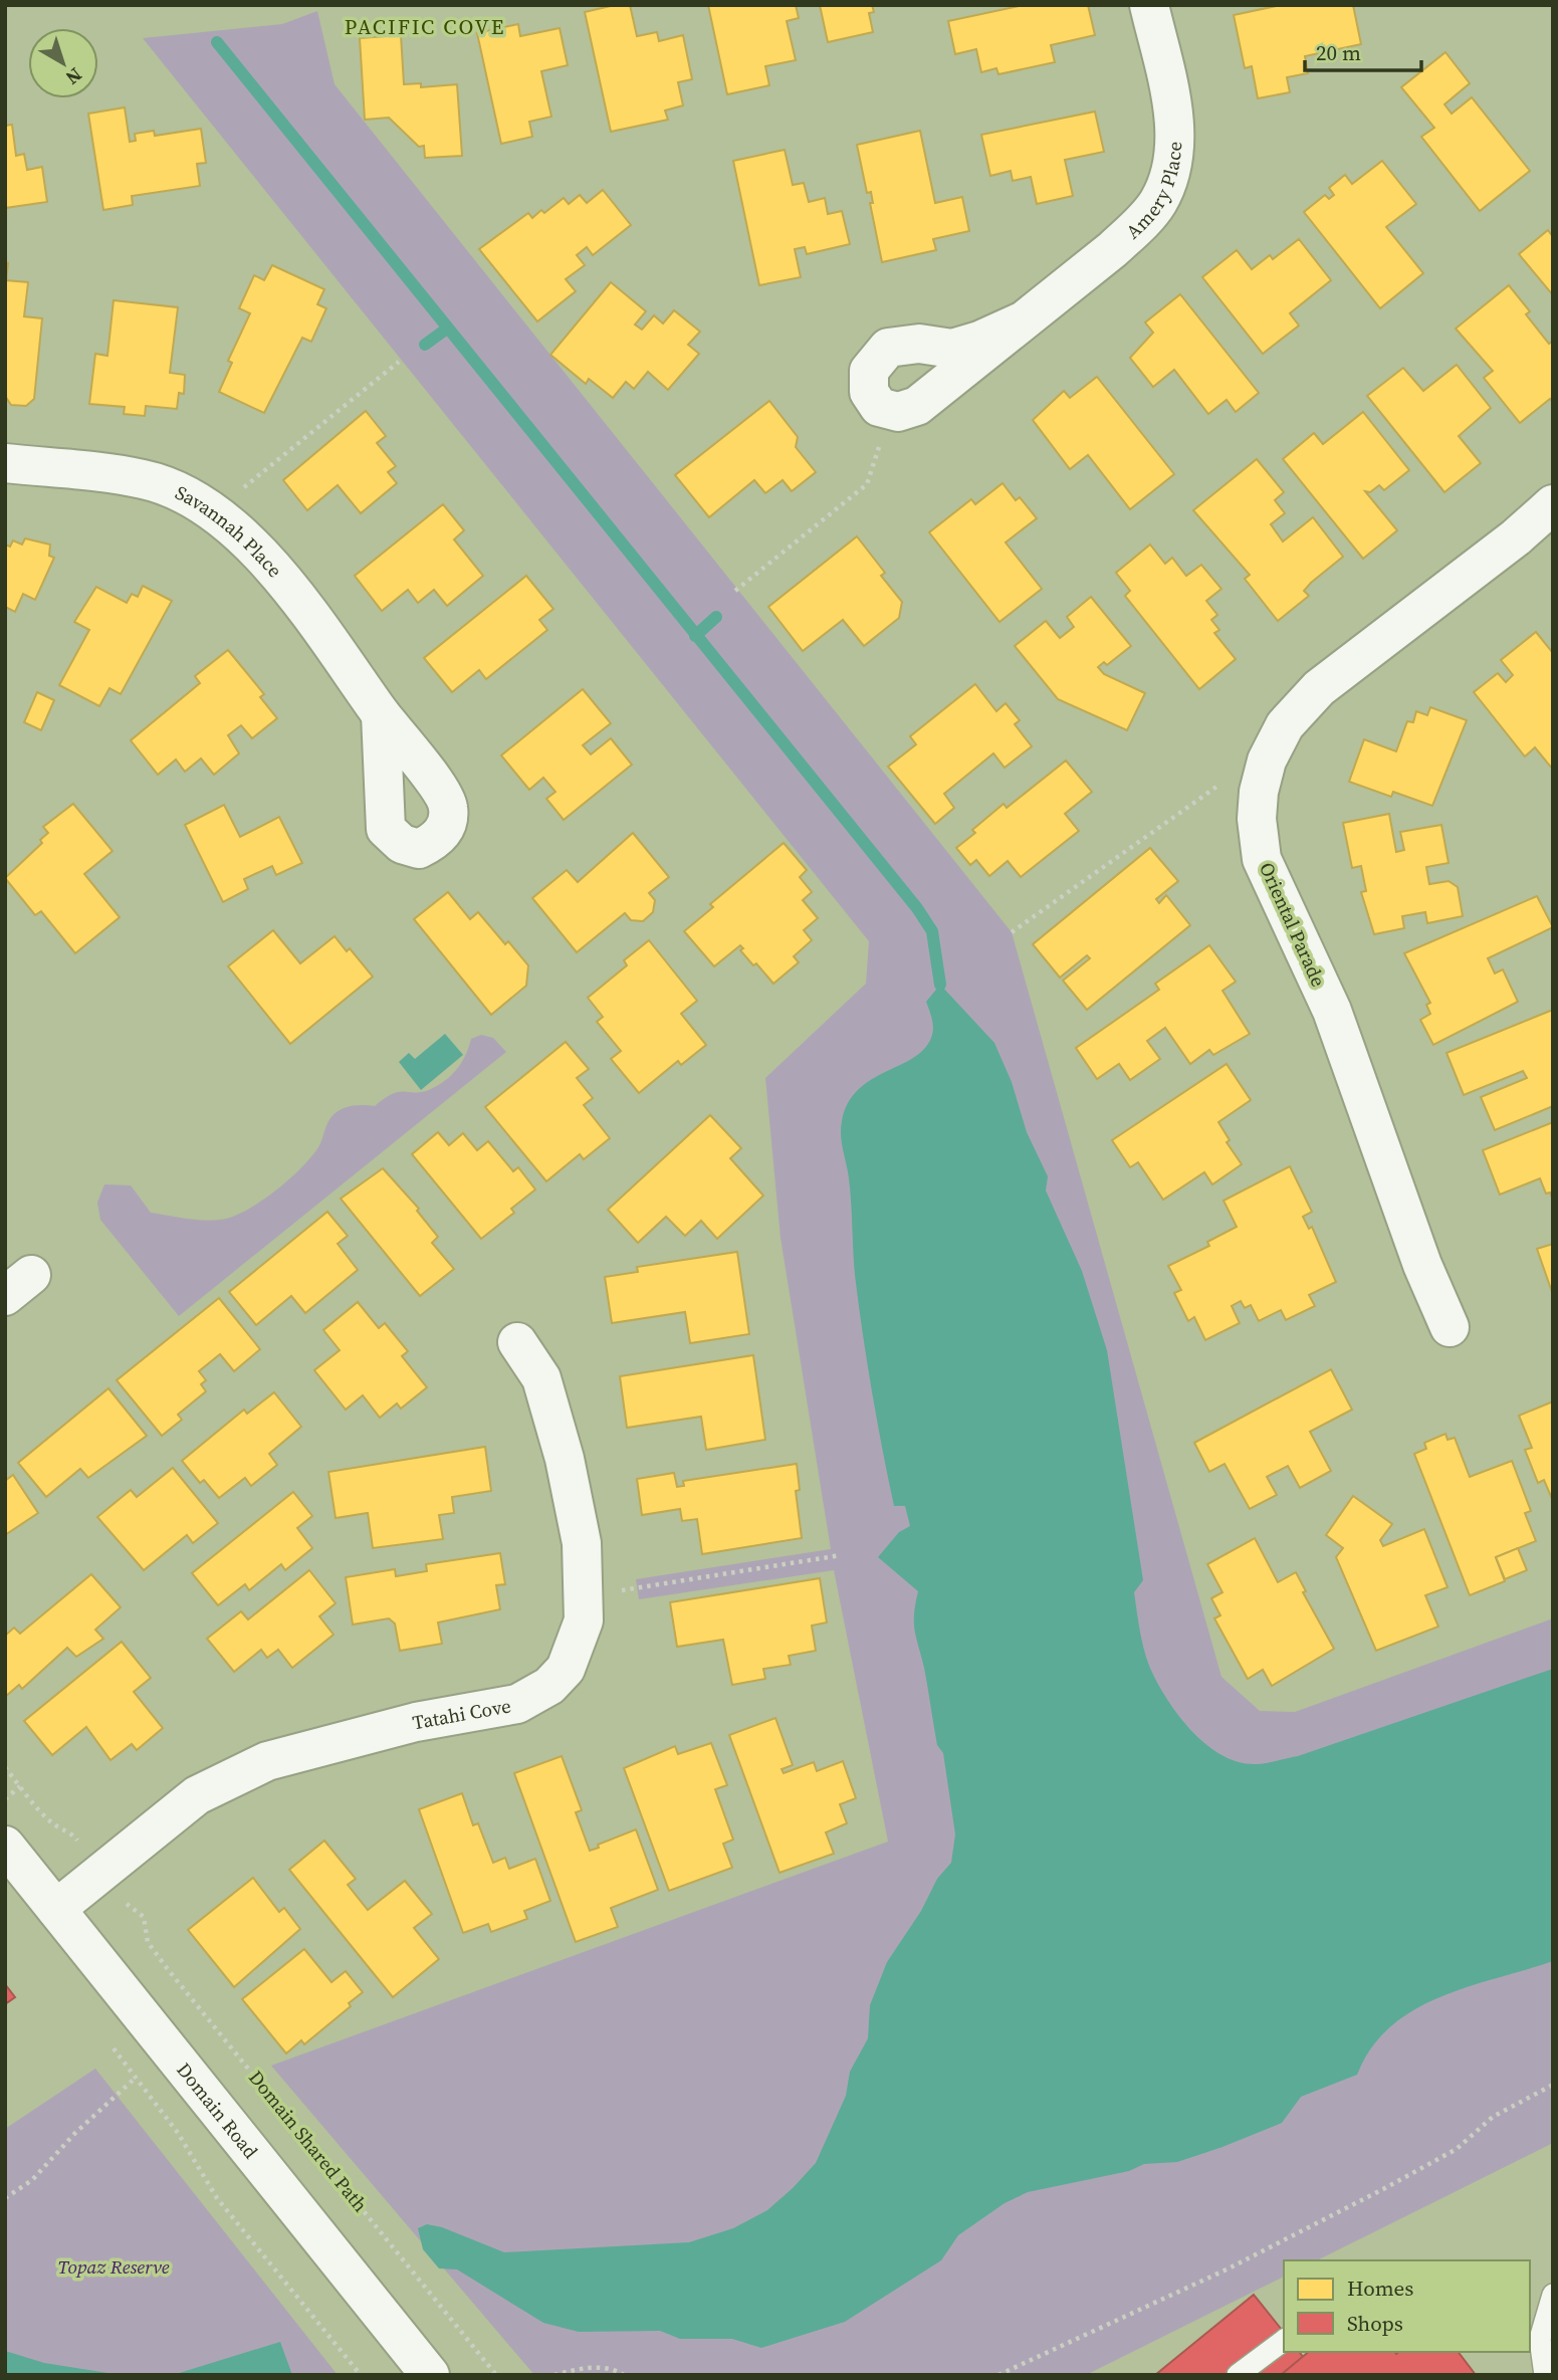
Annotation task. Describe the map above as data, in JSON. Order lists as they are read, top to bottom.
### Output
{
  "streets": {
    "street": [
      "Amery Place",
      "Savannah Place",
      "Oriental Parade",
      "Tatahi Cove",
      "Domain Road"
    ],
    "path": ["Domain Shared Path"]
  },
  "crossings": [
    ["Tatahi Cove", "Domain Road"]
  ],
  "districts": ["PACIFIC COVE"],
  "parks": ["Topaz Reserve"],
  "legend": ["Homes", "Shops"],
  "scale_bar": "20 m",
  "north": "bottom right"
}
